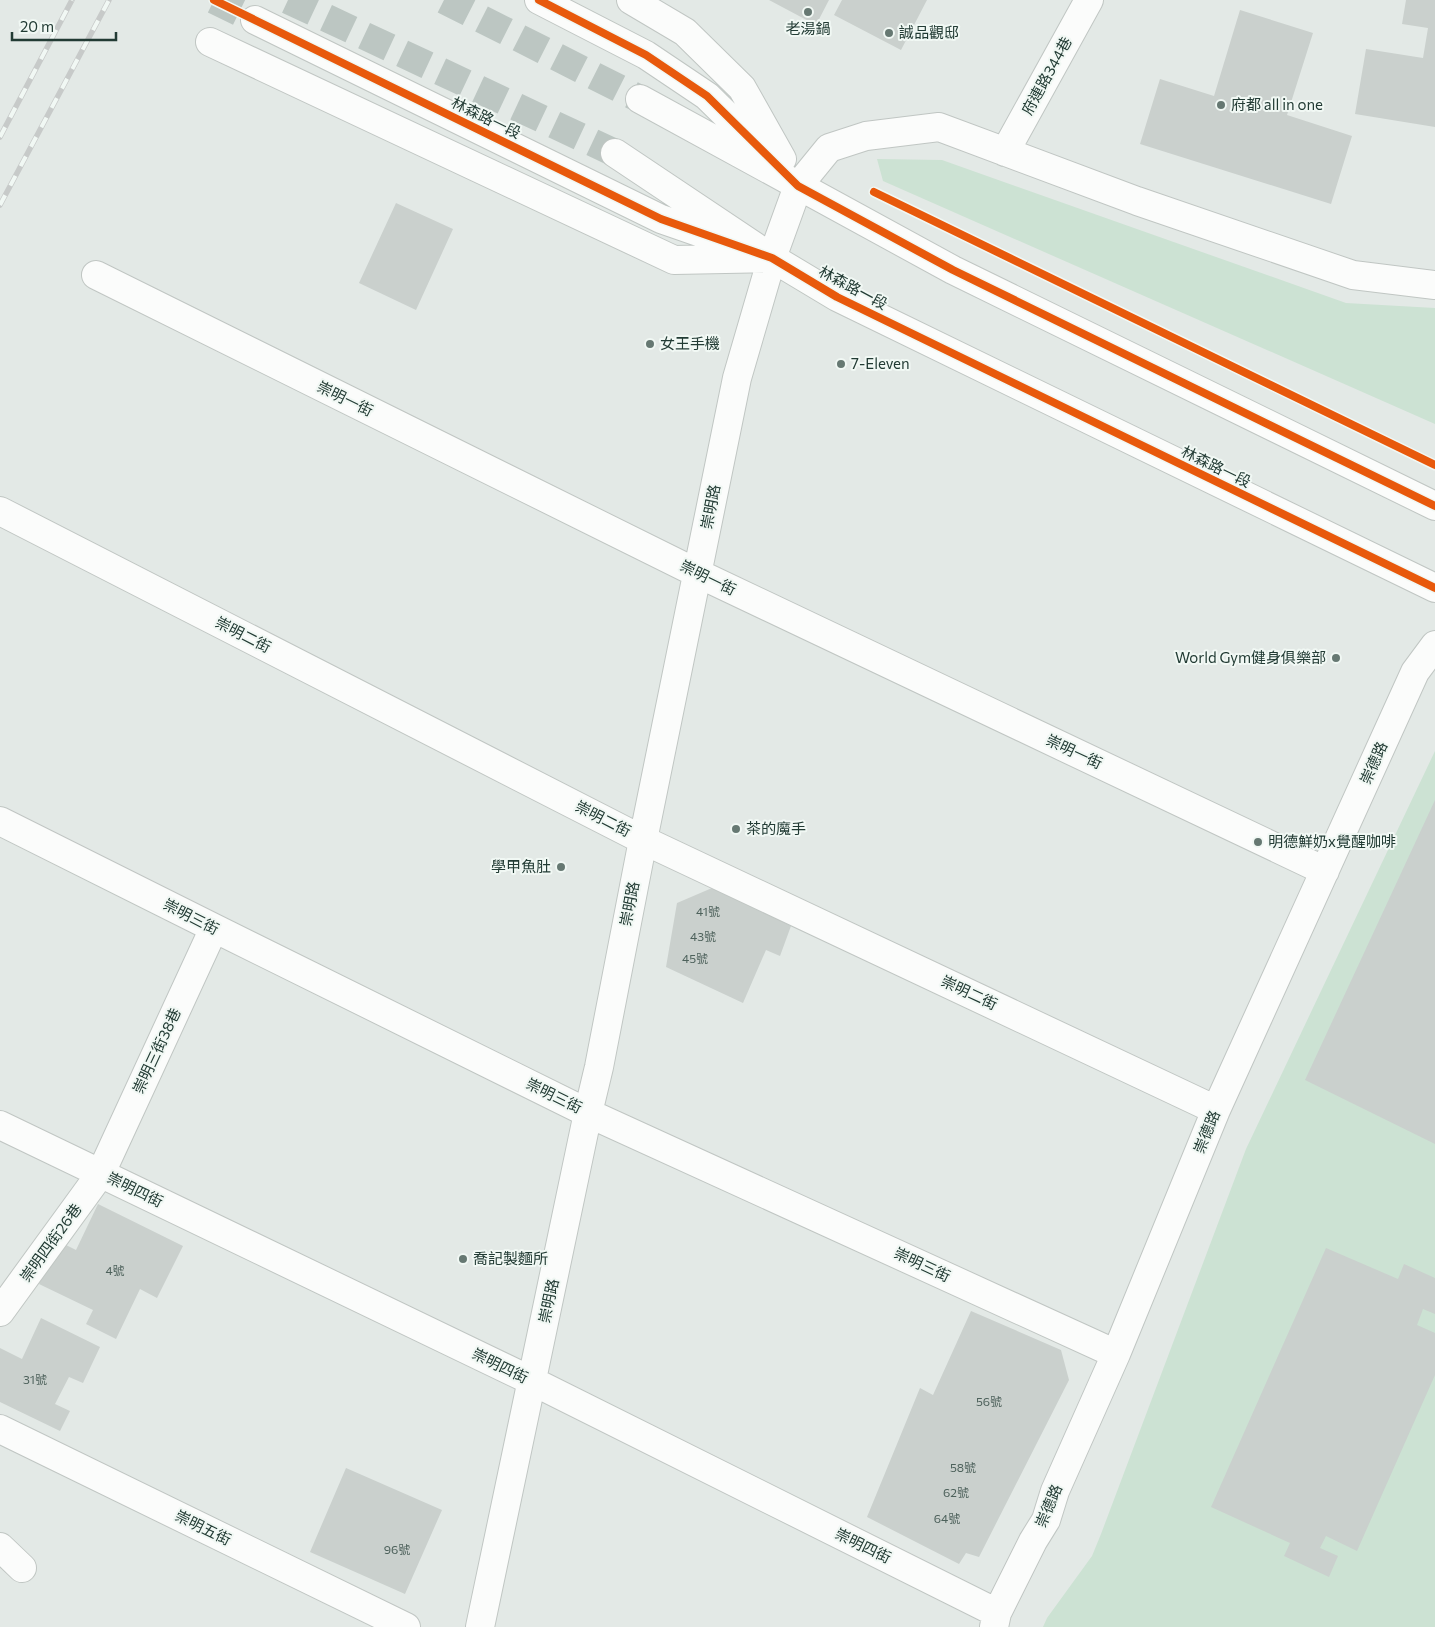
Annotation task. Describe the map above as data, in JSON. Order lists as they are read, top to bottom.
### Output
{
  "streets": {
    "street": [
      "府連路344巷",
      "林森路一段",
      "崇明一街",
      "崇明路",
      "崇明二街",
      "崇德路",
      "崇明三街",
      "崇明三街38巷",
      "崇明四街",
      "崇明四街26巷",
      "崇明五街"
    ]
  },
  "crossings": [
    ["府連路344巷", "崇明路"],
    ["林森路一段", "崇明路"],
    ["崇明一街", "崇明路"],
    ["崇明一街", "崇德路"],
    ["崇明路", "崇明二街"],
    ["崇明路", "崇明三街"],
    ["崇明路", "崇明四街"],
    ["崇明二街", "崇德路"],
    ["崇德路", "崇明三街"],
    ["崇德路", "崇明四街"],
    ["崇明三街", "崇明三街38巷"],
    ["崇明三街38巷", "崇明四街"],
    ["崇明三街38巷", "崇明四街26巷"],
    ["崇明四街", "崇明四街26巷"]
  ],
  "places": [
    "老湯鍋",
    "誠品觀邸",
    "府都 all in one",
    "女王手機",
    "7-Eleven",
    "World Gym健身俱樂部",
    "茶的魔手",
    "明德鮮奶x覺醒咖啡",
    "學甲魚肚",
    "喬記製麵所"
  ],
  "house_numbers": [
    "41號",
    "43號",
    "45號",
    "4號",
    "31號",
    "56號",
    "58號",
    "62號",
    "64號",
    "96號"
  ],
  "scale_bar": "20 m"
}
